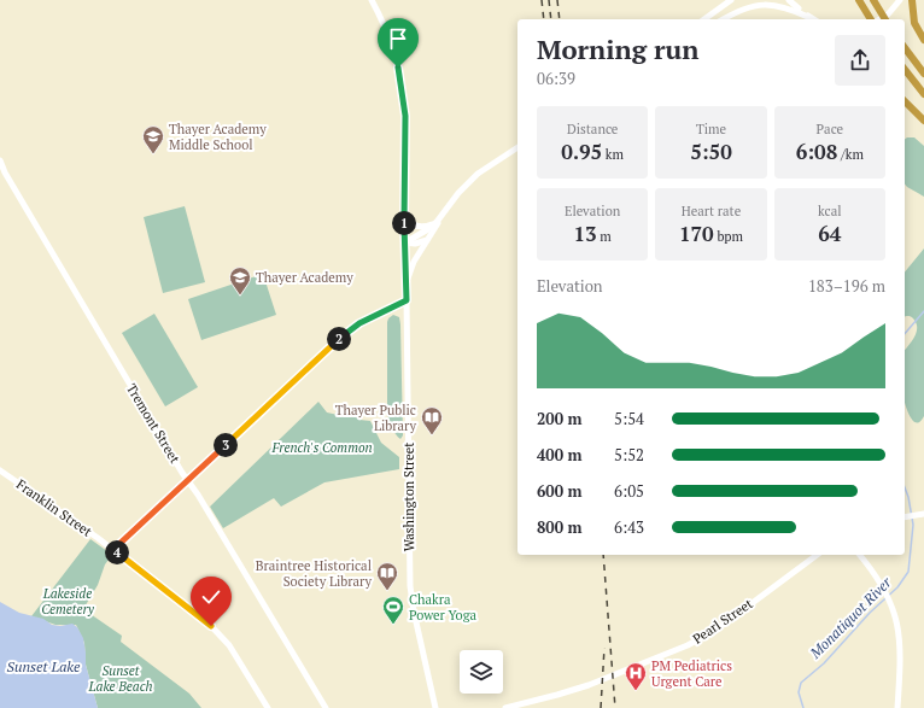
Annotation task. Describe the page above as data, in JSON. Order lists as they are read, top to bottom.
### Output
{
  "streets": {
    "main road": [
      "Tremont Street",
      "Washington Street",
      "Franklin Street",
      "Pearl Street"
    ]
  },
  "water": ["Monatiquot River", "Sunset Lake"],
  "parks": ["French's Common", "Lakeside Cemetery", "Sunset Lake Beach"],
  "places": {
    "school or university": ["Thayer Academy Middle School", "Thayer Academy"],
    "library": ["Thayer Public Library", "Braintree Historical Society Library"],
    "sports": ["Chakra Power Yoga"],
    "hospital": ["PM Pediatrics Urgent Care"]
  },
  "page": {
    "heading": ["Morning run", "06:39"],
    "stats": [
      ["Distance", "0.95 km"],
      ["Time", "5:50"],
      ["Pace", "6:08 /km"],
      ["Elevation", "13 m"],
      ["Heart rate", "170 bpm"],
      ["kcal", "64"]
    ],
    "pins": [
      "1",
      "2",
      "3",
      "4"
    ],
    "chart": ["Elevation", "183–196 m"],
    "list": [
      {
        "name": "200 m",
        "note": "5:54"
      },
      {
        "name": "400 m",
        "note": "5:52"
      },
      {
        "name": "600 m",
        "note": "6:05"
      },
      {
        "name": "800 m",
        "note": "6:43"
      }
    ]
  }
}
